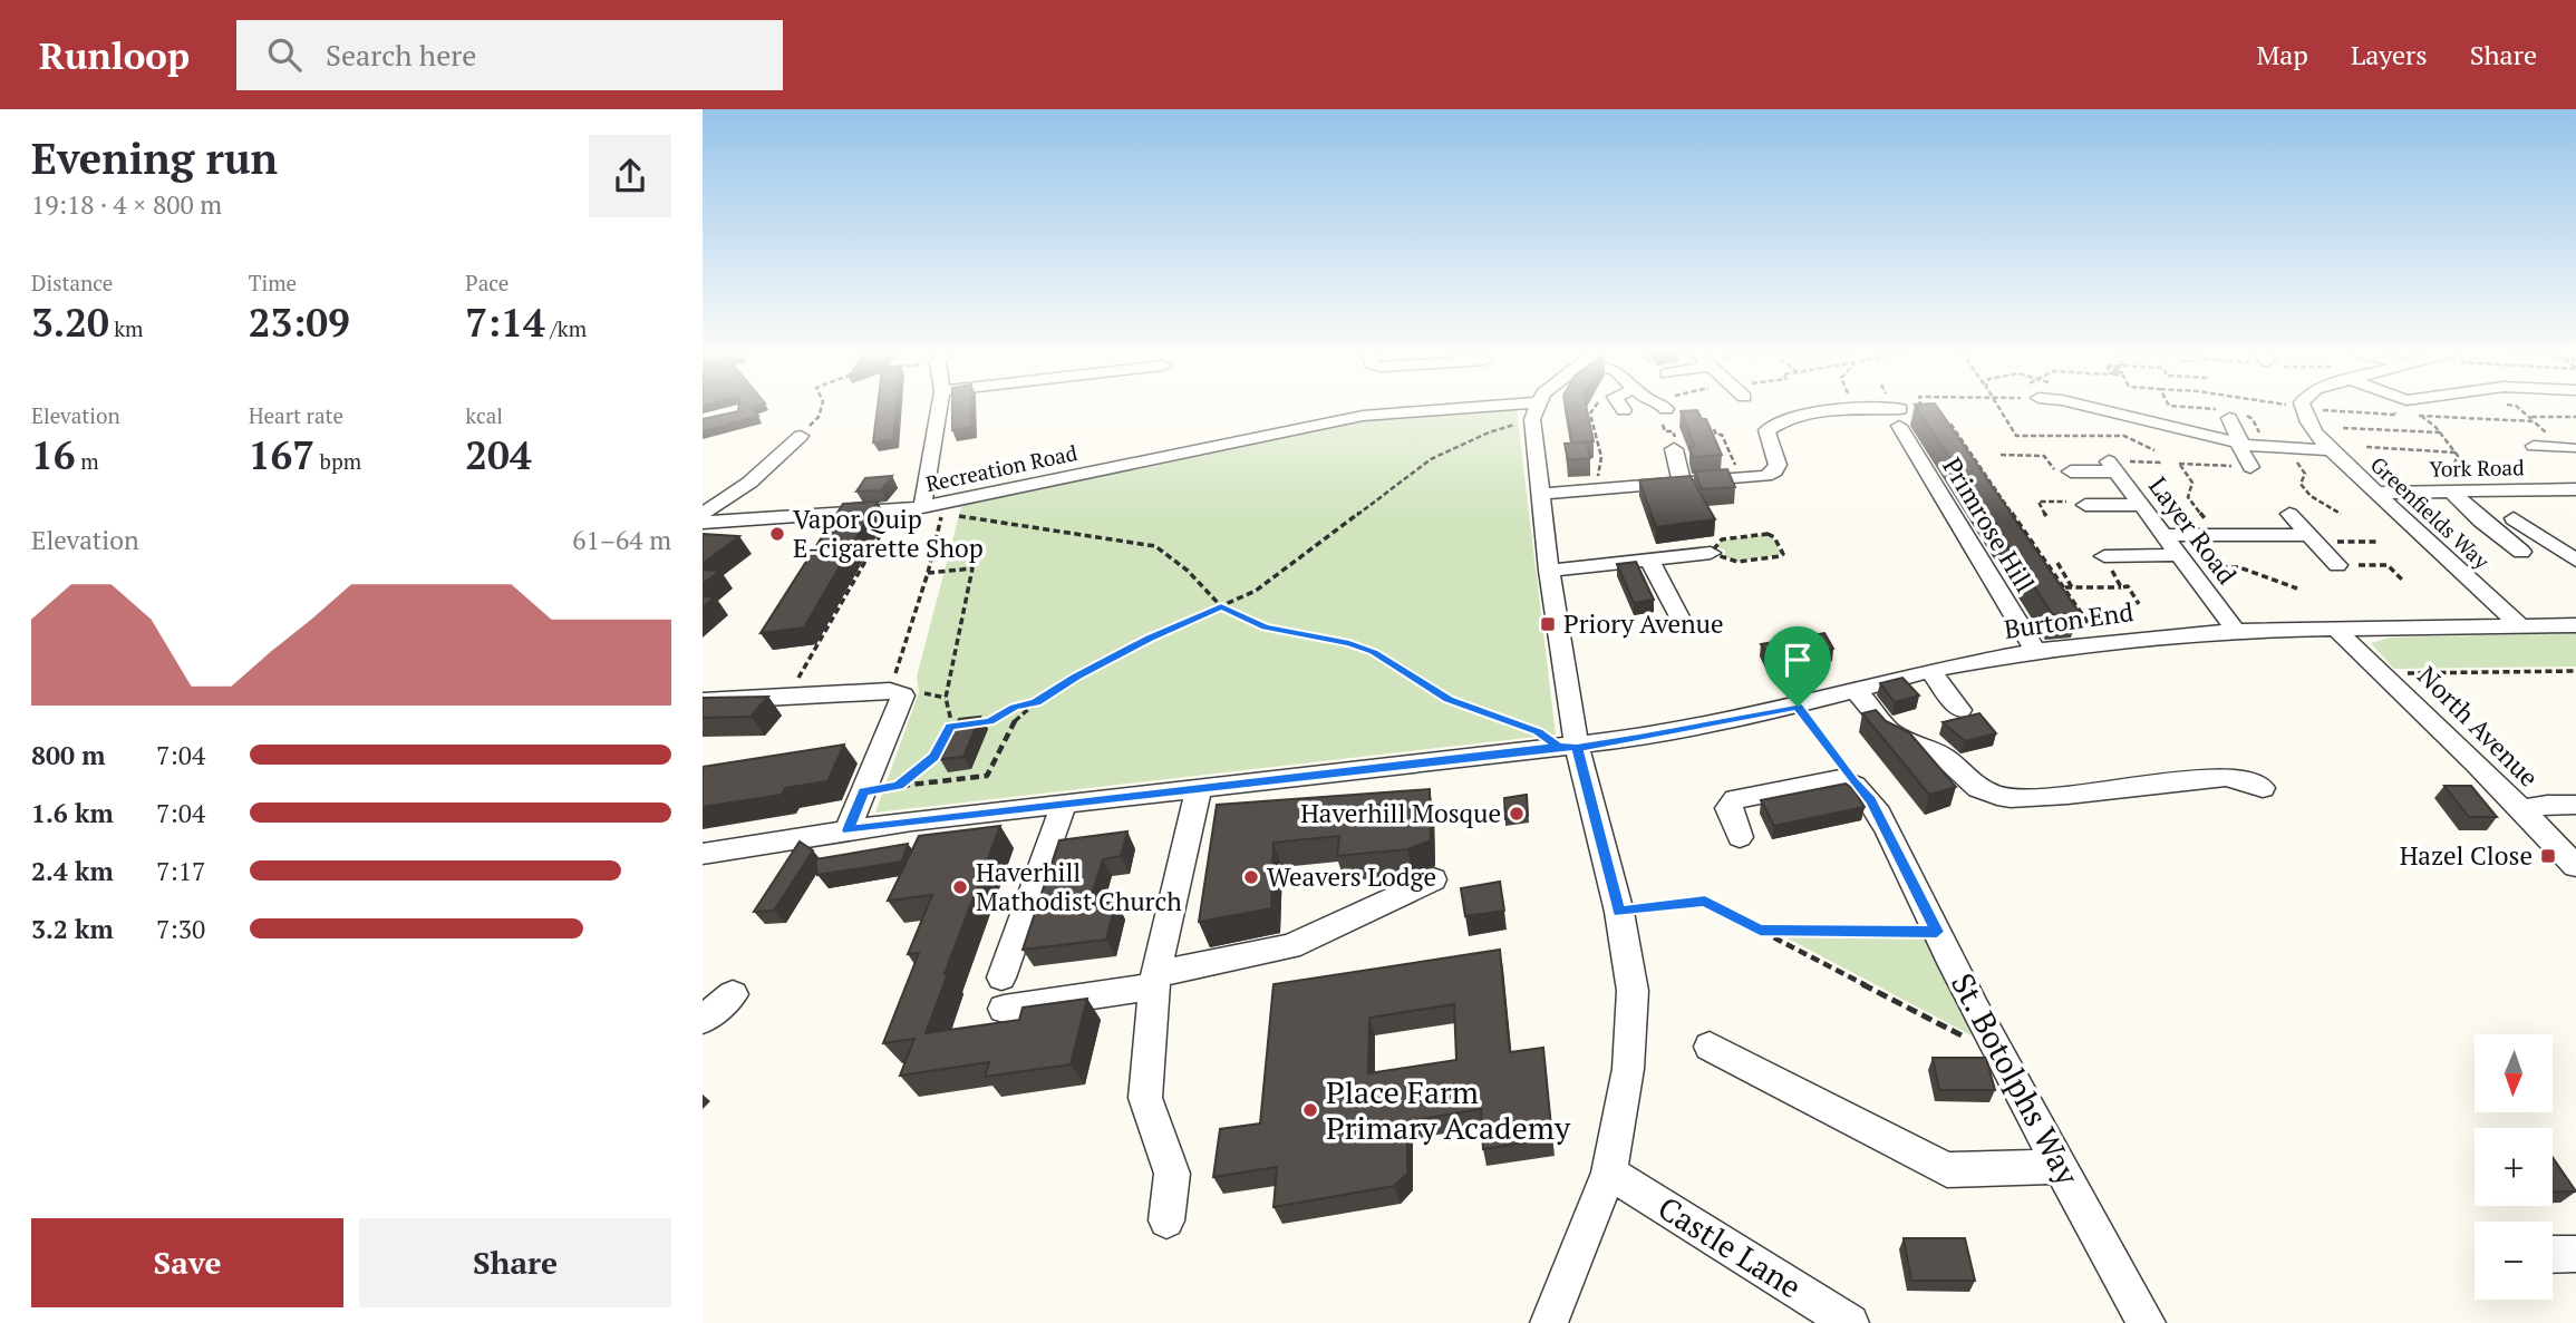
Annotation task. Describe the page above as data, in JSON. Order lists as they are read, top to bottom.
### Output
{
  "streets": {
    "street": [
      "Recreation Road",
      "York Road",
      "Greenfields Way",
      "Primrose Hill",
      "Layer Road",
      "Burton End",
      "North Avenue",
      "St. Botolphs Way",
      "Castle Lane"
    ]
  },
  "crossings": [
    ["York Road", "Greenfields Way"],
    ["Greenfields Way", "Burton End"],
    ["Primrose Hill", "Burton End"],
    ["Layer Road", "Burton End"],
    ["Burton End", "North Avenue"]
  ],
  "places": {
    "other": [
      "Vapor Quip E-cigarette Shop",
      "Haverhill Mosque",
      "Weavers Lodge",
      "Haverhill Mathodist Church",
      "Place Farm Primary Academy"
    ],
    "transit": ["Priory Avenue", "Hazel Close"]
  },
  "north": "bottom",
  "page": {
    "header": "Runloop",
    "search": "Search here",
    "nav": ["Map", "Layers", "Share"],
    "heading": ["Evening run", "19:18 · 4 × 800 m"],
    "stats": [
      ["Distance", "3.20 km"],
      ["Time", "23:09"],
      ["Pace", "7:14 /km"],
      ["Elevation", "16 m"],
      ["Heart rate", "167 bpm"],
      ["kcal", "204"]
    ],
    "chart": ["Elevation", "61–64 m"],
    "list": [
      {
        "name": "800 m",
        "note": "7:04"
      },
      {
        "name": "1.6 km",
        "note": "7:04"
      },
      {
        "name": "2.4 km",
        "note": "7:17"
      },
      {
        "name": "3.2 km",
        "note": "7:30"
      }
    ],
    "map_buttons": ["+", "−"],
    "buttons": ["Save", "Share"]
  }
}
